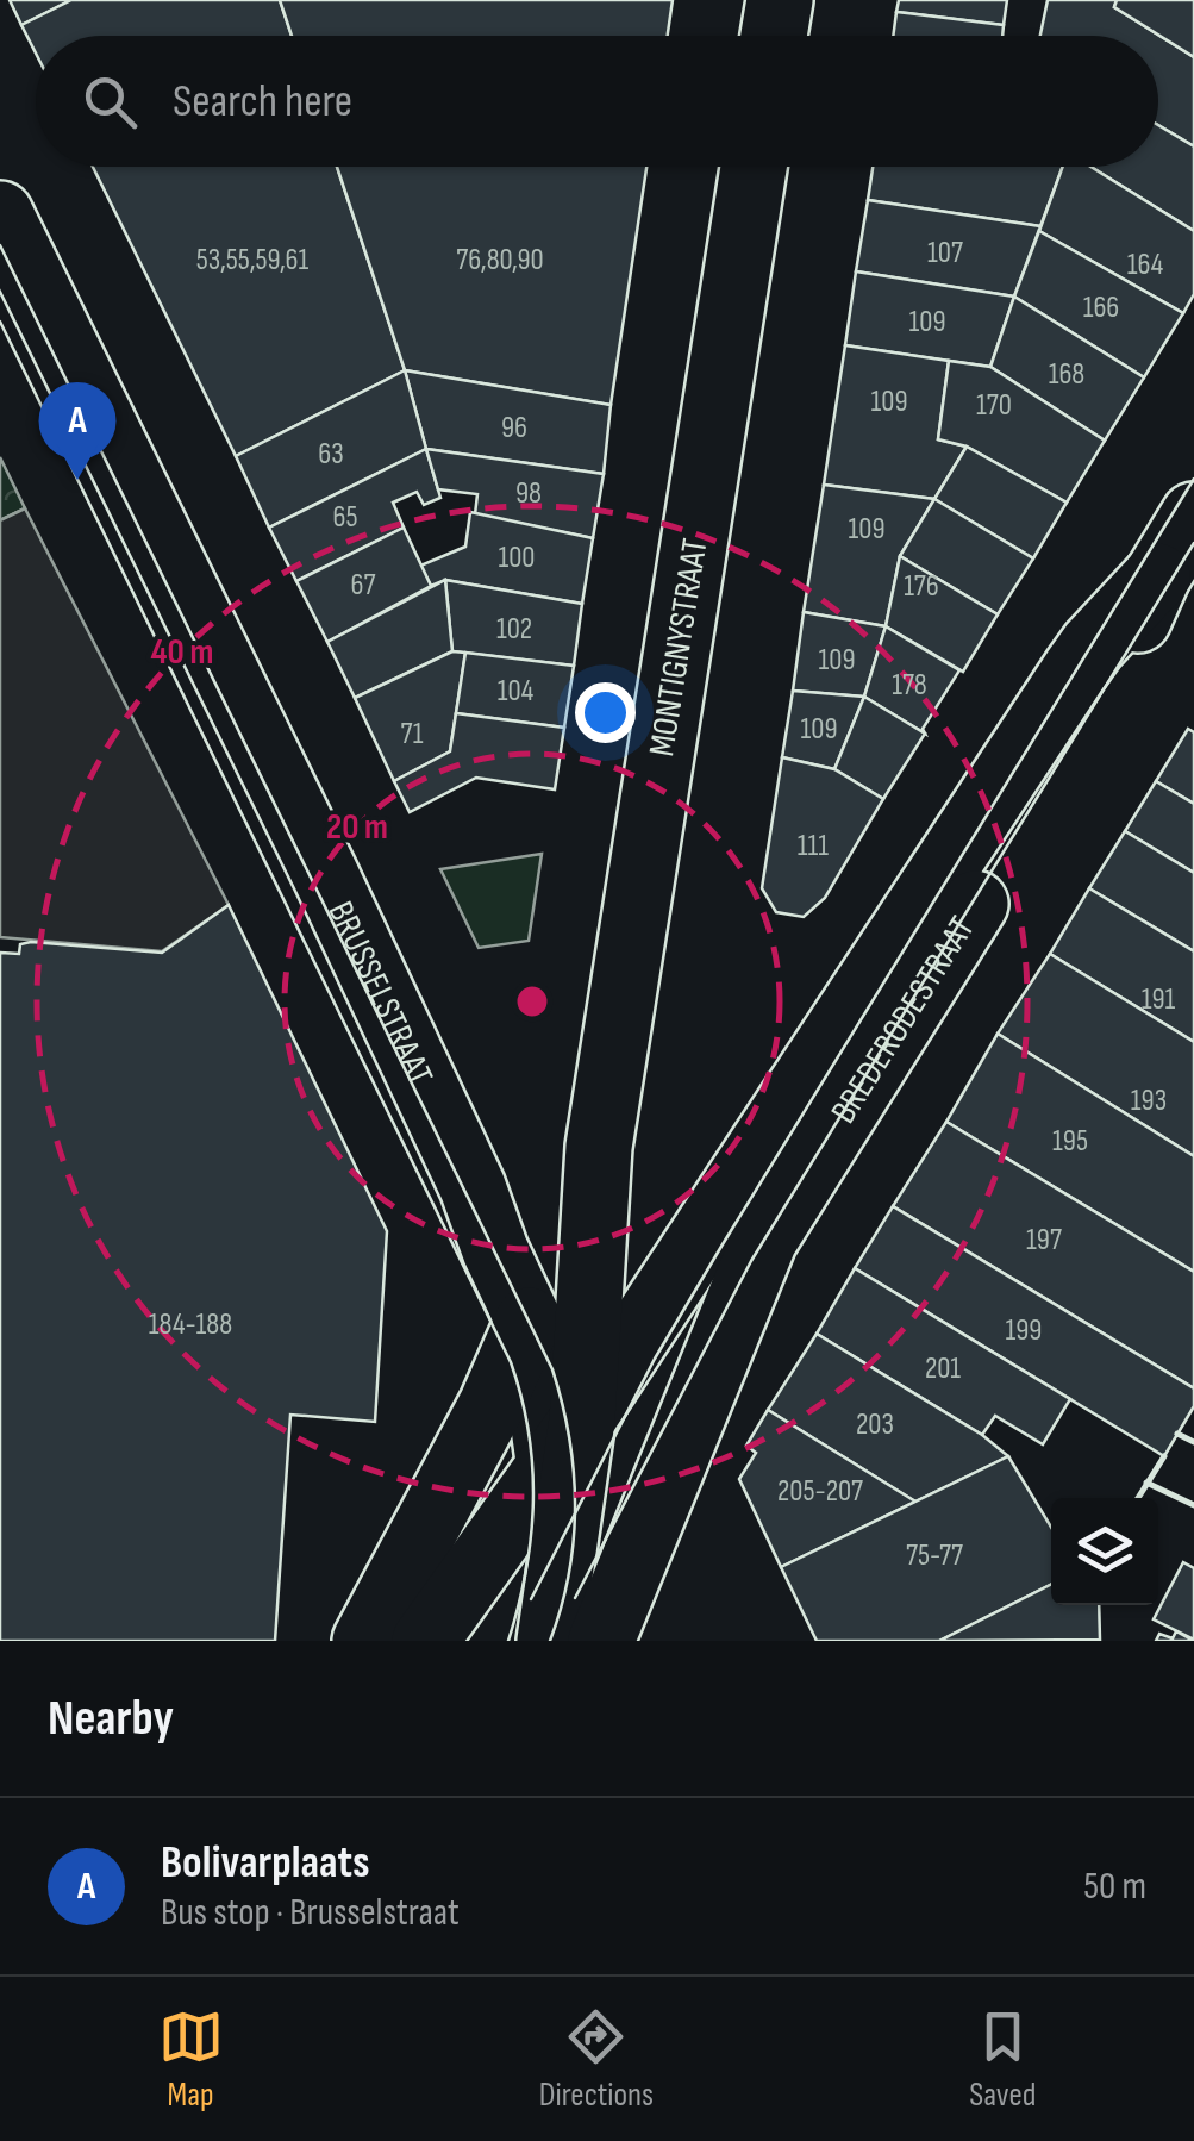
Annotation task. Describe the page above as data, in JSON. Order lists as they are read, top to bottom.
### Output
{
  "streets": {
    "street": ["MONTIGNYSTRAAT", "BRUSSELSTRAAT", "BREDERODESTRAAT"]
  },
  "crossings": [
    ["MONTIGNYSTRAAT", "BRUSSELSTRAAT"],
    ["MONTIGNYSTRAAT", "BREDERODESTRAAT"],
    ["BRUSSELSTRAAT", "BREDERODESTRAAT"]
  ],
  "house_numbers": [
    "107",
    "53,55,59,61",
    "76,80,90",
    "164",
    "166",
    "109",
    "168",
    "109",
    "170",
    "96",
    "63",
    "98",
    "65",
    "109",
    "100",
    "67",
    "176",
    "102",
    "109",
    "178",
    "104",
    "109",
    "71",
    "111",
    "191",
    "193",
    "195",
    "197",
    "184-188",
    "199",
    "201",
    "203",
    "205-207",
    "75-77"
  ],
  "page": {
    "search": "Search here",
    "pins": "A",
    "heading": "Nearby",
    "list": [
      {
        "mark": "A",
        "name": "Bolivarplaats",
        "note": "Bus stop · Brusselstraat",
        "value": "50 m"
      }
    ],
    "nav": ["Map", "Directions", "Saved"]
  },
  "rings": ["40 m", "20 m"]
}
